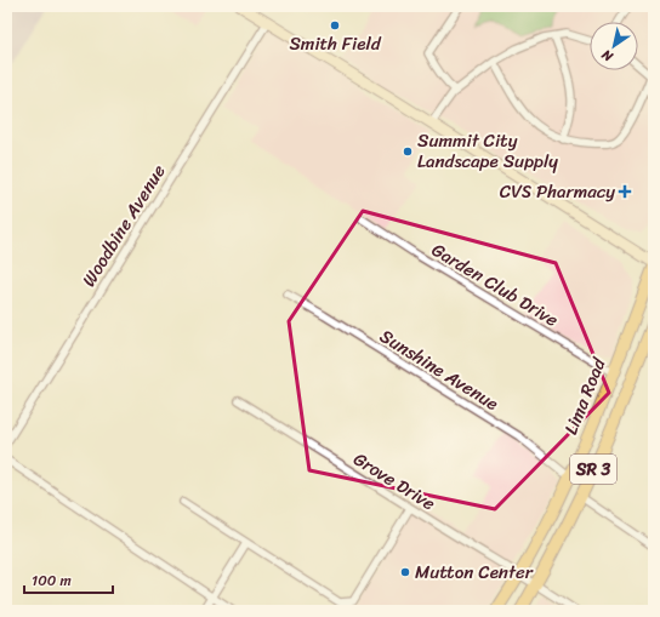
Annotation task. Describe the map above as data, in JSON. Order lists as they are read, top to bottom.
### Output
{
  "streets": {
    "highway": ["Lima Road", "SR 3"],
    "street": [
      "Woodbine Avenue",
      "Garden Club Drive",
      "Sunshine Avenue",
      "Grove Drive"
    ]
  },
  "crossings": [
    ["Garden Club Drive", "Lima Road"],
    ["Sunshine Avenue", "Lima Road"],
    ["Lima Road", "Grove Drive"]
  ],
  "places": {
    "other": ["Smith Field", "Summit City Landscape Supply", "Mutton Center"],
    "health": ["CVS Pharmacy"]
  },
  "scale_bar": "100 m",
  "north": "bottom left"
}
